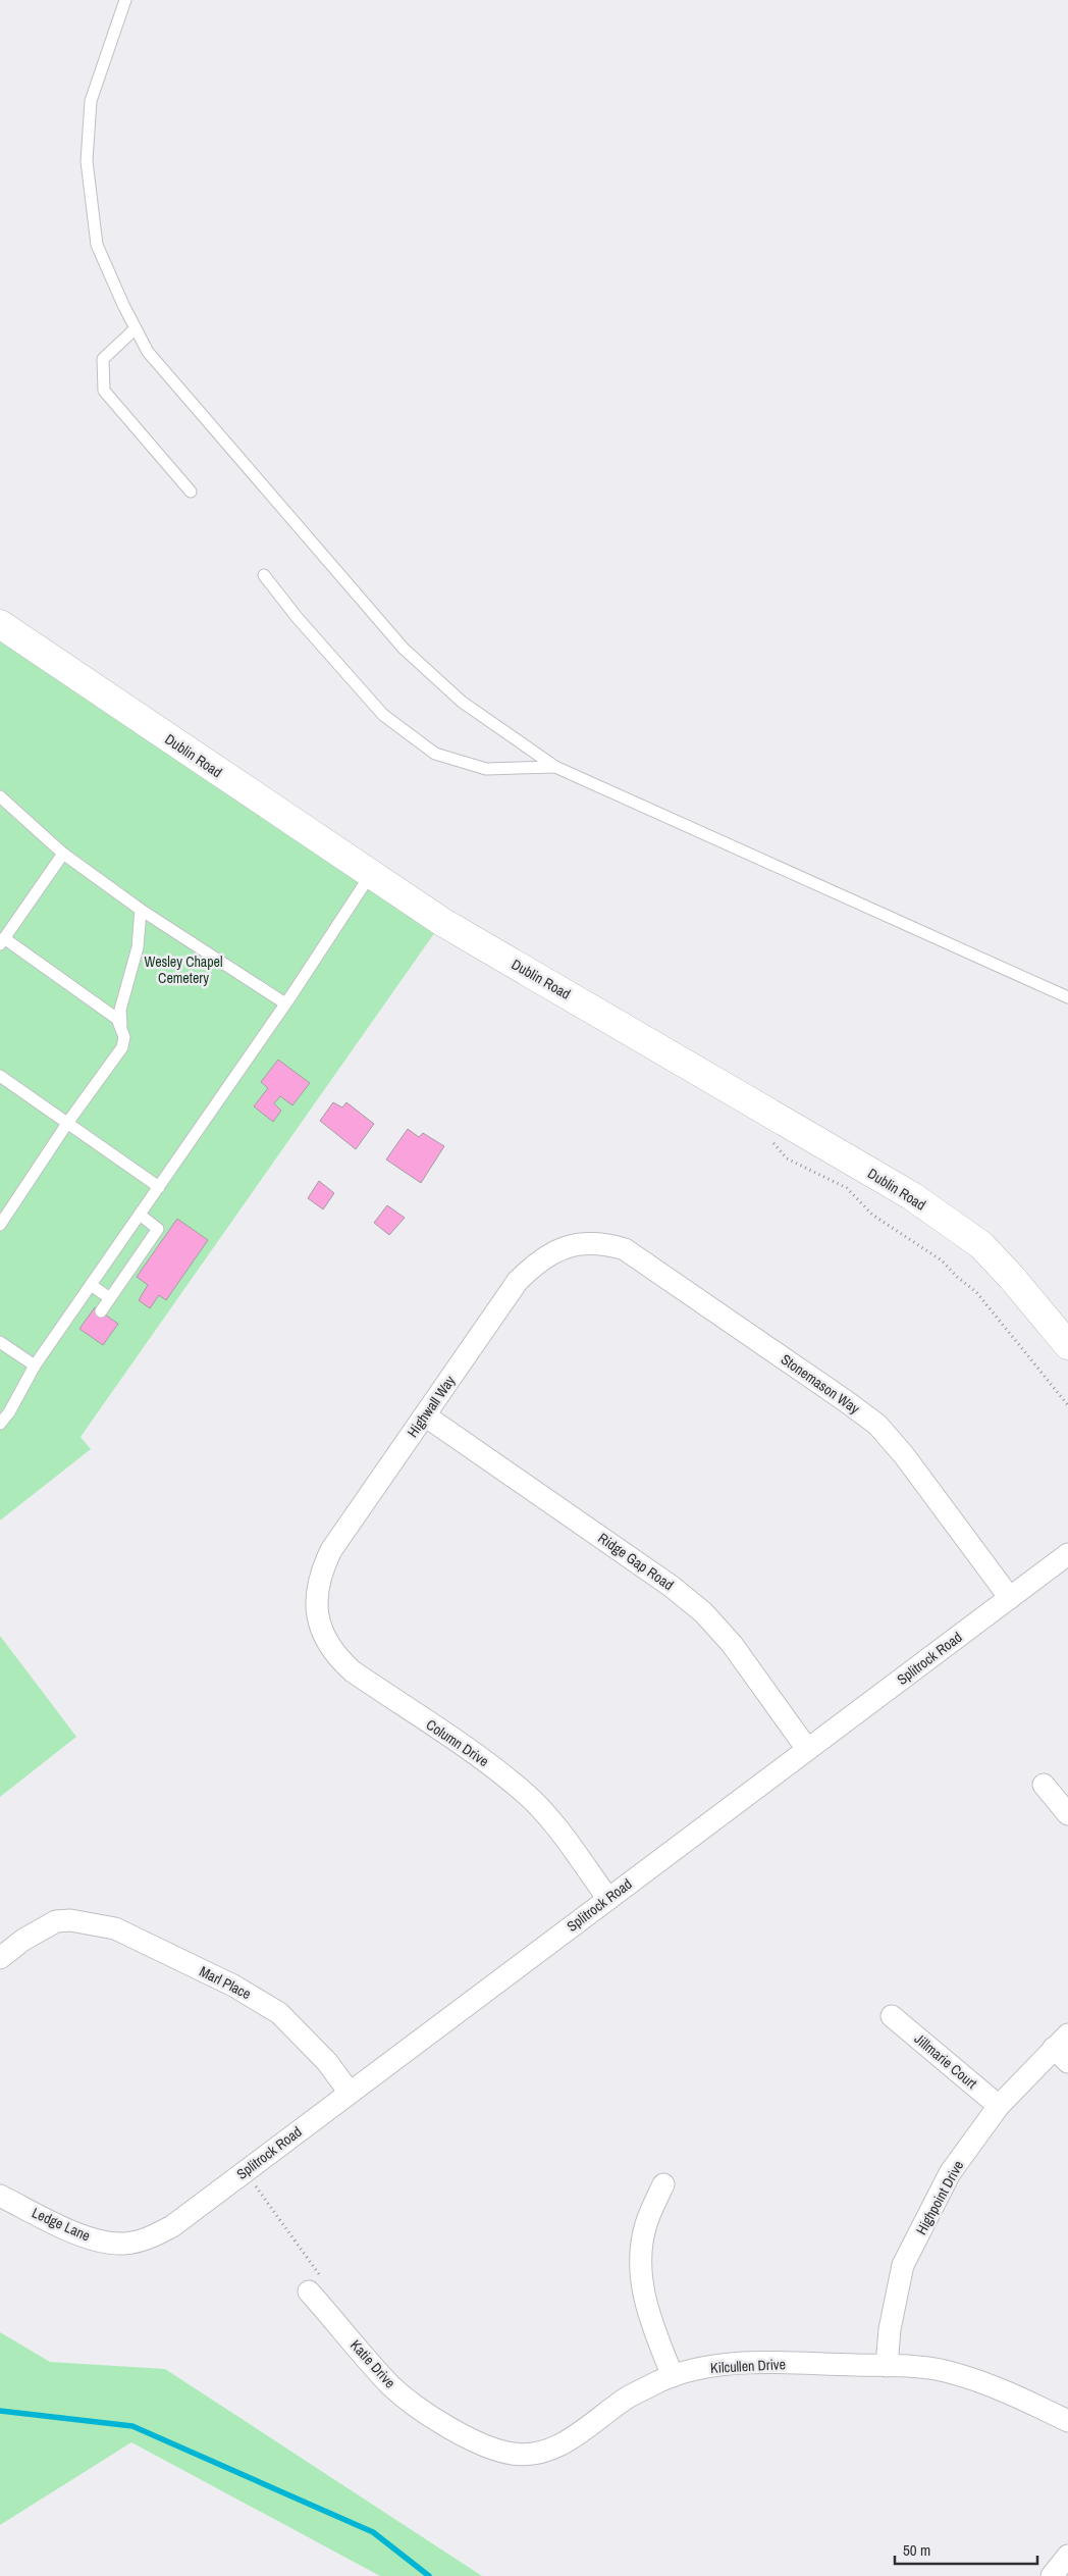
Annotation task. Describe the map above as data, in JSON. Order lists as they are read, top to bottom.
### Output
{
  "streets": {
    "main road": ["Dublin Road"],
    "street": [
      "Stonemason Way",
      "Highwall Way",
      "Ridge Gap Road",
      "Splitrock Road",
      "Column Drive",
      "Marl Place",
      "Jillmarie Court",
      "Highpoint Drive",
      "Ledge Lane",
      "Katie Drive",
      "Kilcullen Drive"
    ]
  },
  "crossings": [
    ["Stonemason Way", "Highwall Way"],
    ["Stonemason Way", "Splitrock Road"],
    ["Highwall Way", "Ridge Gap Road"],
    ["Highwall Way", "Column Drive"],
    ["Ridge Gap Road", "Splitrock Road"],
    ["Splitrock Road", "Column Drive"],
    ["Splitrock Road", "Marl Place"],
    ["Splitrock Road", "Ledge Lane"],
    ["Jillmarie Court", "Highpoint Drive"],
    ["Highpoint Drive", "Kilcullen Drive"],
    ["Katie Drive", "Kilcullen Drive"]
  ],
  "parks": ["Wesley Chapel Cemetery"],
  "scale_bar": "50 m"
}
